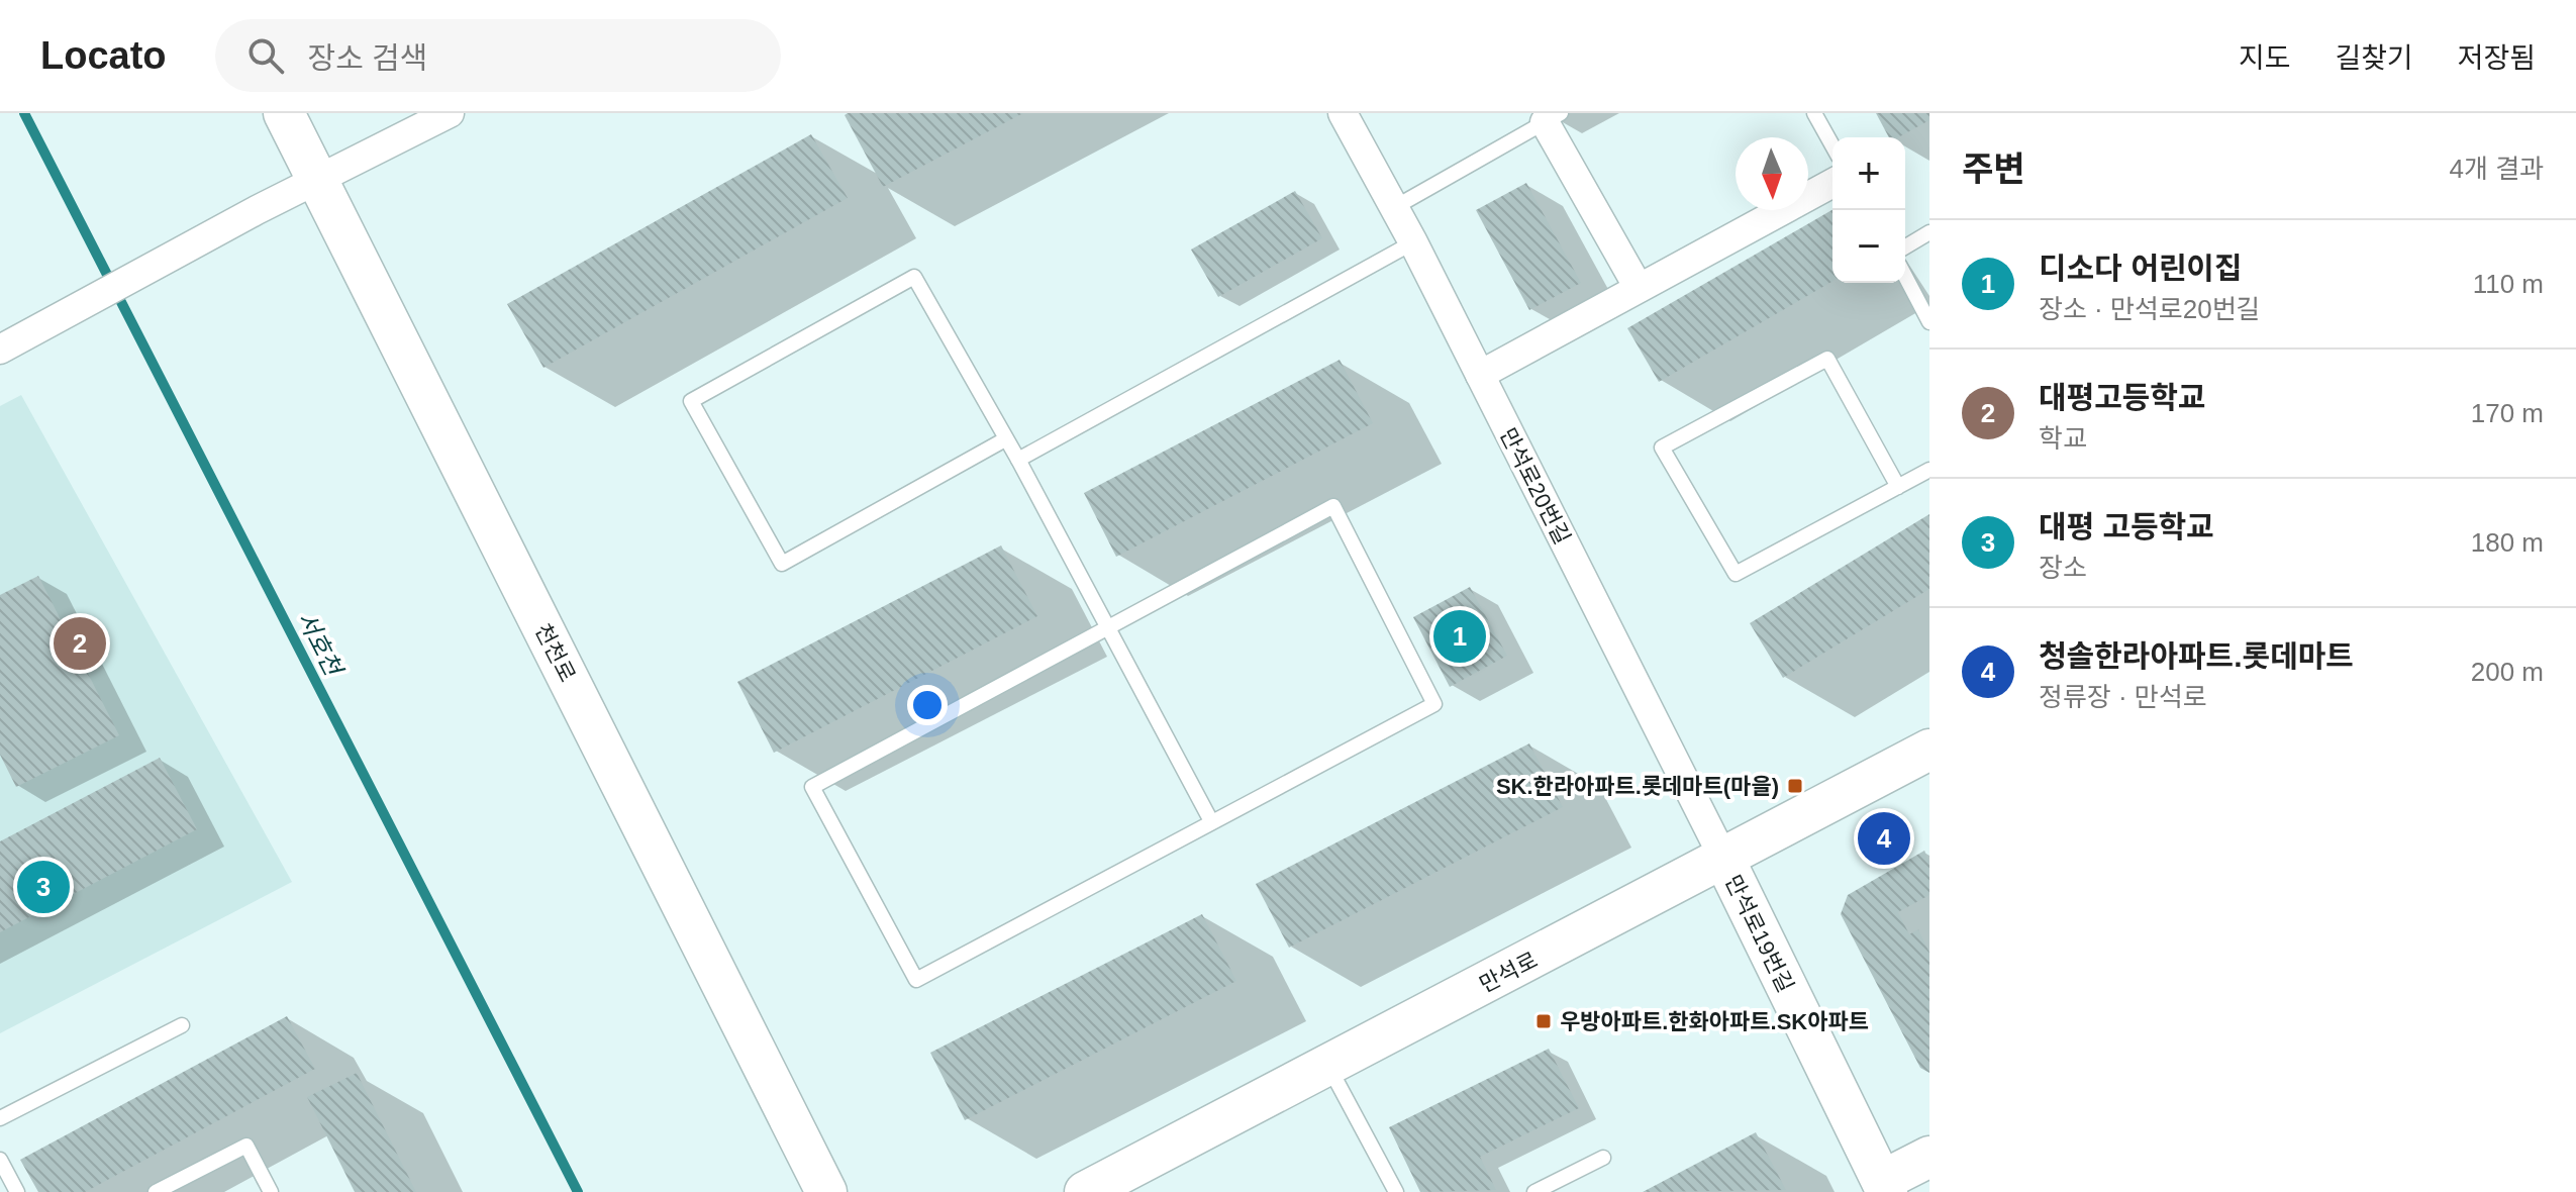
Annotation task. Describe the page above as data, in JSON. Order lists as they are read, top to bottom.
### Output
{
  "streets": {
    "street": [
      "만석로20번길",
      "천천로",
      "만석로19번길",
      "만석로"
    ]
  },
  "crossings": [
    ["만석로20번길", "만석로19번길"],
    ["만석로20번길", "만석로"],
    ["만석로19번길", "만석로"]
  ],
  "water": ["서호천"],
  "places": {
    "transit": ["SK.한라아파트.롯데마트(마을)", "우방아파트.한화아파트.SK아파트"]
  },
  "north": "bottom",
  "page": {
    "header": "Locato",
    "search": "장소 검색",
    "nav": ["지도", "길찾기", "저장됨"],
    "heading": ["주변", "4개 결과"],
    "map_buttons": ["+", "−"],
    "list": [
      {
        "mark": "1",
        "name": "디소다 어린이집",
        "note": "장소 · 만석로20번길",
        "value": "110 m"
      },
      {
        "mark": "2",
        "name": "대평고등학교",
        "note": "학교",
        "value": "170 m"
      },
      {
        "mark": "3",
        "name": "대평 고등학교",
        "note": "장소",
        "value": "180 m"
      },
      {
        "mark": "4",
        "name": "청솔한라아파트.롯데마트",
        "note": "정류장 · 만석로",
        "value": "200 m"
      }
    ],
    "pins": [
      "1",
      "2",
      "4",
      "3"
    ]
  }
}
